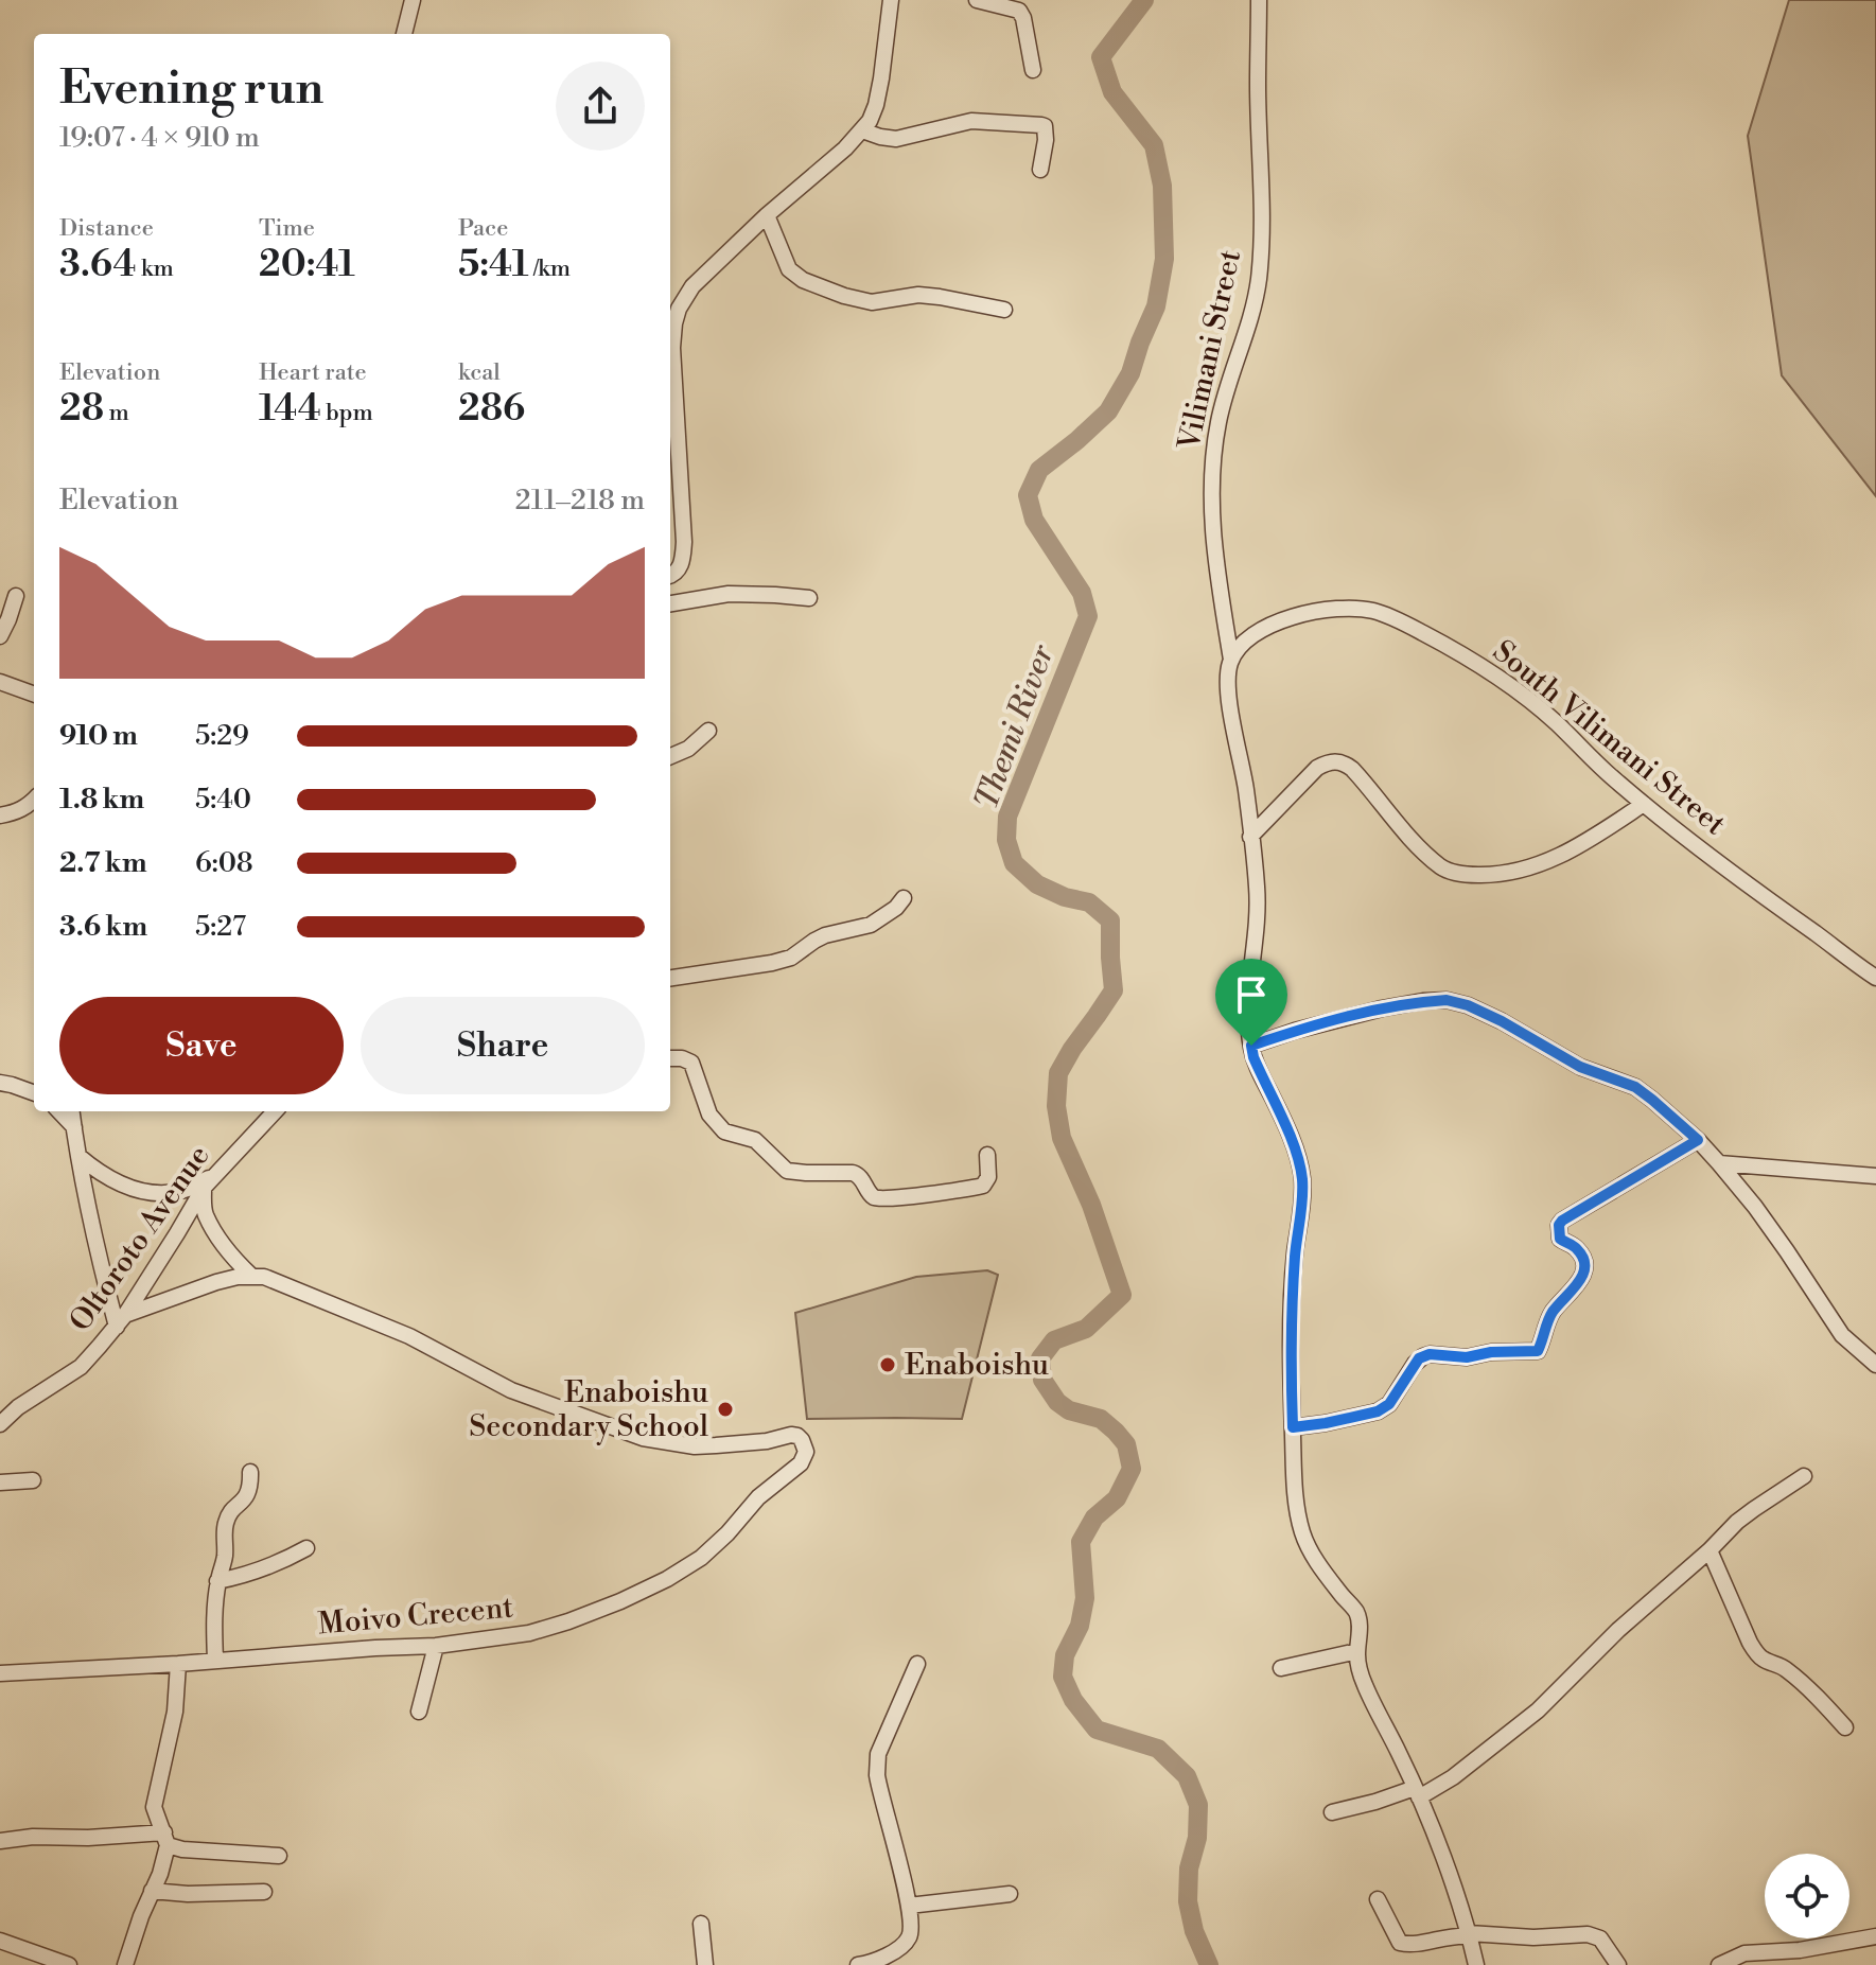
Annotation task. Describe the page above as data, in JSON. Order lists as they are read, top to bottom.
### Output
{
  "streets": {
    "street": [
      "Vilimani Street",
      "South Vilimani Street",
      "Oltoroto Avenue",
      "Moivo Crecent"
    ]
  },
  "crossings": [
    ["Vilimani Street", "South Vilimani Street"],
    ["Oltoroto Avenue", "Moivo Crecent"]
  ],
  "water": ["Themi River"],
  "places": ["Enaboishu", "Enaboishu Secondary School"],
  "page": {
    "heading": ["Evening run", "19:07 · 4 × 910 m"],
    "stats": [
      ["Distance", "3.64 km"],
      ["Time", "20:41"],
      ["Pace", "5:41 /km"],
      ["Elevation", "28 m"],
      ["Heart rate", "144 bpm"],
      ["kcal", "286"]
    ],
    "chart": ["Elevation", "211–218 m"],
    "list": [
      {
        "name": "910 m",
        "note": "5:29"
      },
      {
        "name": "1.8 km",
        "note": "5:40"
      },
      {
        "name": "2.7 km",
        "note": "6:08"
      },
      {
        "name": "3.6 km",
        "note": "5:27"
      }
    ],
    "buttons": ["Save", "Share"]
  }
}
